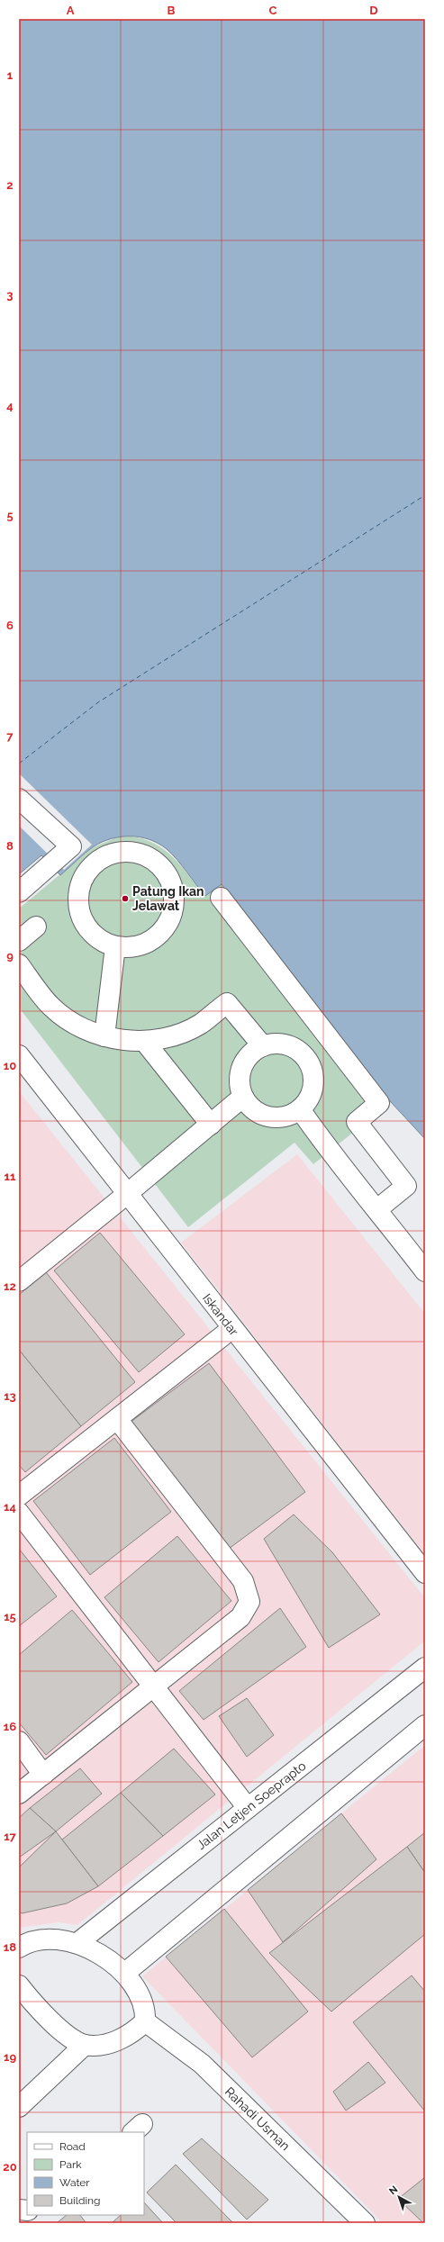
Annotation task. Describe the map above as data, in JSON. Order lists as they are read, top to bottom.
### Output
{
  "streets": {
    "street": ["Iskandar", "Jalan Letjen Soeprapto", "Rahadi Usman"]
  },
  "places": ["Patung Ikan Jelawat"],
  "legend": [
    "Road",
    "Park",
    "Water",
    "Building"
  ],
  "north": "top left",
  "grid": {
    "columns": [
      "A",
      "B",
      "C",
      "D"
    ],
    "rows": [
      "1",
      "2",
      "3",
      "4",
      "5",
      "6",
      "7",
      "8",
      "9",
      "10",
      "11",
      "12",
      "13",
      "14",
      "15",
      "16",
      "17",
      "18",
      "19",
      "20"
    ]
  }
}
